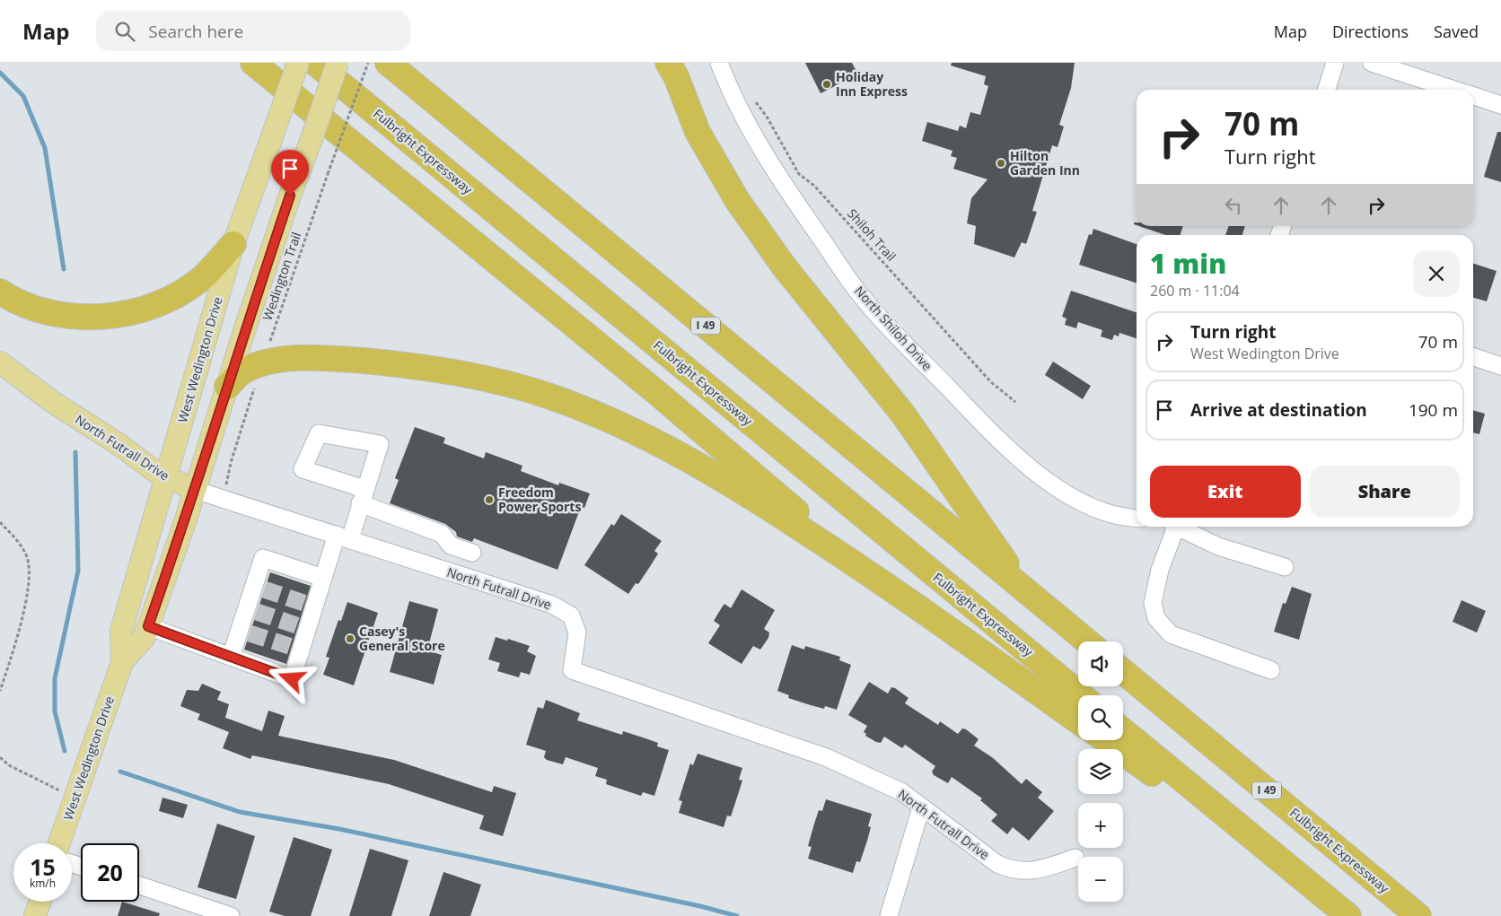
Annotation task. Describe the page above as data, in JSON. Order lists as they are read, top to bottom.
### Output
{
  "streets": {
    "highway": ["Fulbright Expressway", "I 49"],
    "main road": ["West Wedington Drive", "North Futrall Drive"],
    "street": ["North Shiloh Drive"],
    "path": ["Shiloh Trail", "Wedington Trail"]
  },
  "crossings": [
    ["Wedington Trail", "North Futrall Drive"],
    ["West Wedington Drive", "North Futrall Drive"]
  ],
  "places": [
    "Holiday Inn Express",
    "Hilton Garden Inn",
    "Freedom Power Sports",
    "Casey's General Store"
  ],
  "page": {
    "header": "Map",
    "search": "Search here",
    "nav": ["Map", "Directions", "Saved"],
    "turn": ["70 m", "Turn right"],
    "heading": ["1 min", "260 m · 11:04"],
    "list": [
      {
        "name": "Turn right",
        "note": "West Wedington Drive",
        "value": "70 m"
      },
      {
        "name": "Arrive at destination",
        "value": "190 m"
      }
    ],
    "buttons": ["Exit", "Share"],
    "map_buttons": ["+", "−"],
    "speed": "15 km/h",
    "limit": "20"
  }
}
